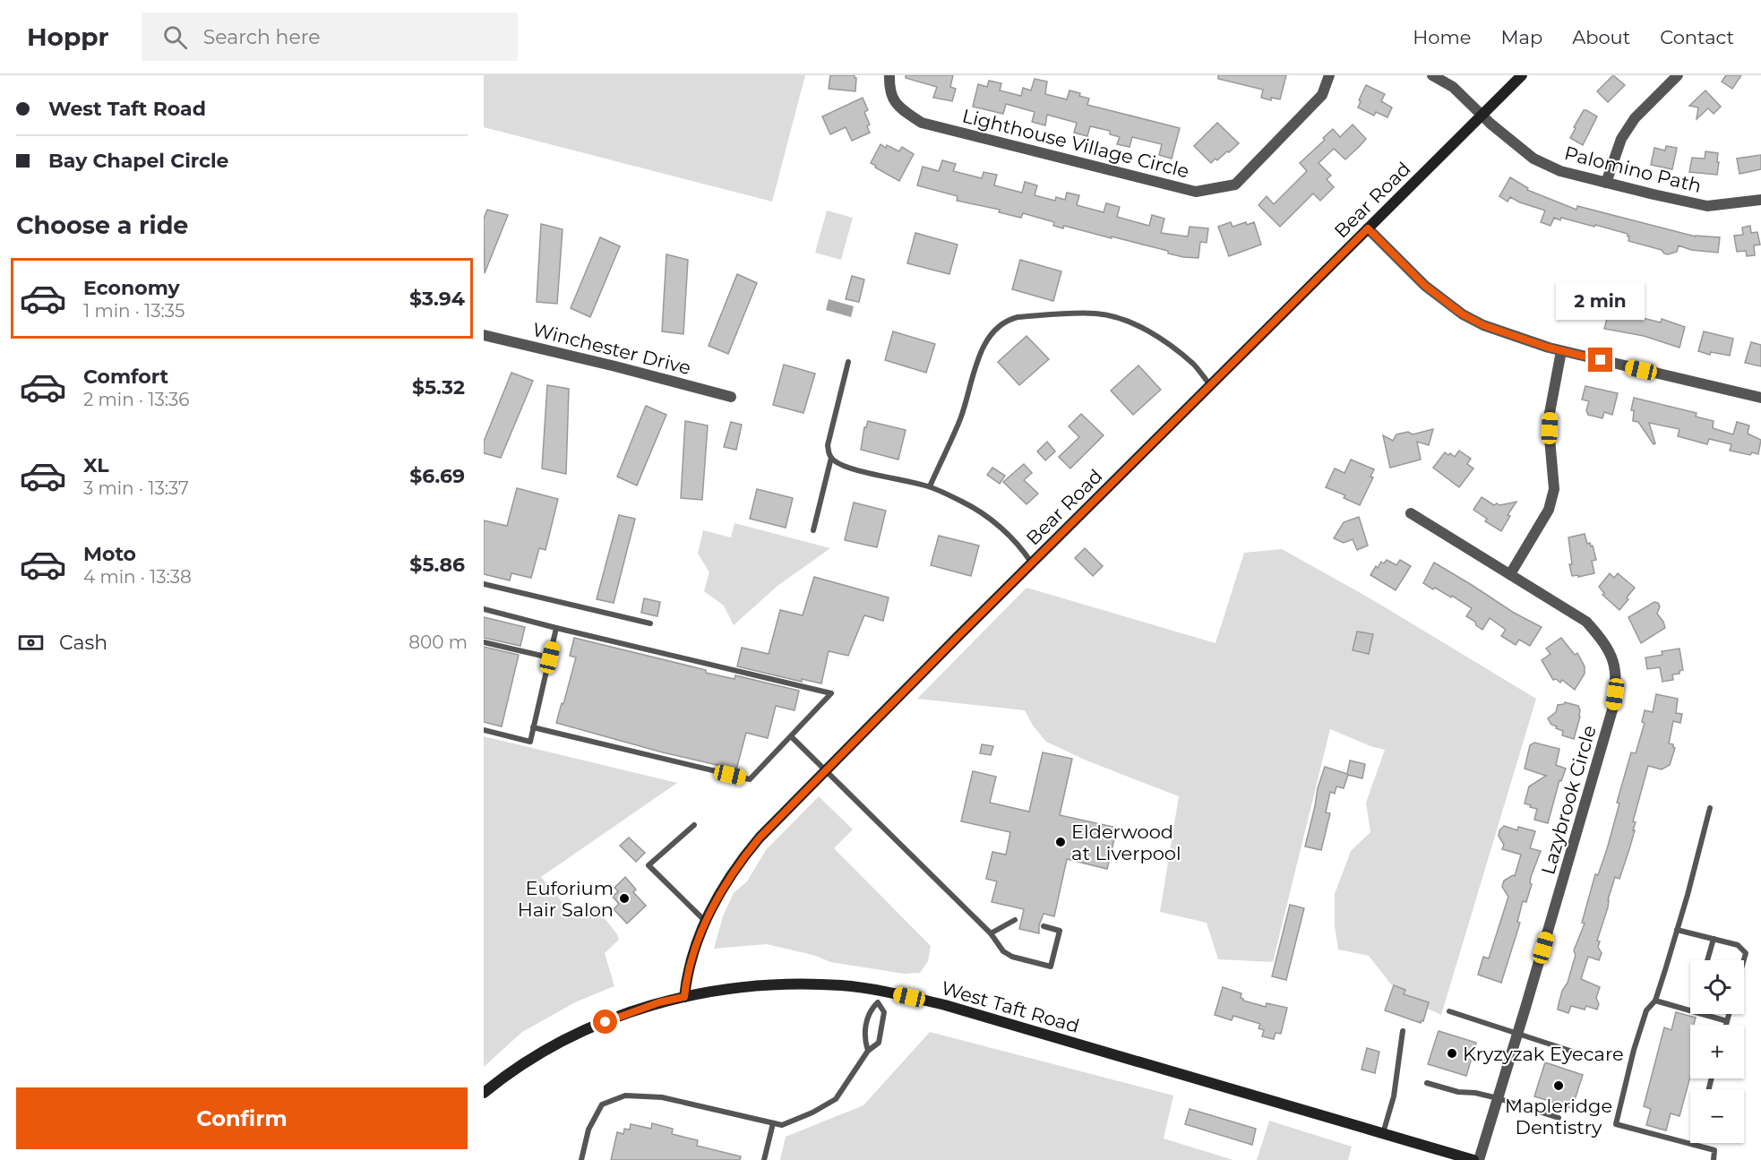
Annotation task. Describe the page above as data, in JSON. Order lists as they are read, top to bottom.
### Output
{
  "streets": {
    "street": [
      "Lighthouse Village Circle",
      "Palomino Path",
      "Bear Road",
      "Winchester Drive",
      "Lazybrook Circle",
      "West Taft Road"
    ]
  },
  "crossings": [
    ["Palomino Path", "Bear Road"],
    ["Bear Road", "West Taft Road"]
  ],
  "places": [
    "Elderwood at Liverpool",
    "Euforium Hair Salon",
    "Kryzyzak Eyecare",
    "Mapleridge Dentistry"
  ],
  "page": {
    "header": "Hoppr",
    "search": "Search here",
    "nav": [
      "Home",
      "Map",
      "About",
      "Contact"
    ],
    "banner": ["West Taft Road", "Bay Chapel Circle"],
    "heading": "Choose a ride",
    "list": [
      {
        "name": "Economy",
        "note": "1 min · 13:35",
        "value": "$3.94"
      },
      {
        "name": "Comfort",
        "note": "2 min · 13:36",
        "value": "$5.32"
      },
      {
        "name": "XL",
        "note": "3 min · 13:37",
        "value": "$6.69"
      },
      {
        "name": "Moto",
        "note": "4 min · 13:38",
        "value": "$5.86"
      }
    ],
    "bubble": "2 min",
    "pay": ["Cash", "800 m"],
    "map_buttons": ["+", "−"],
    "buttons": "Confirm"
  }
}
